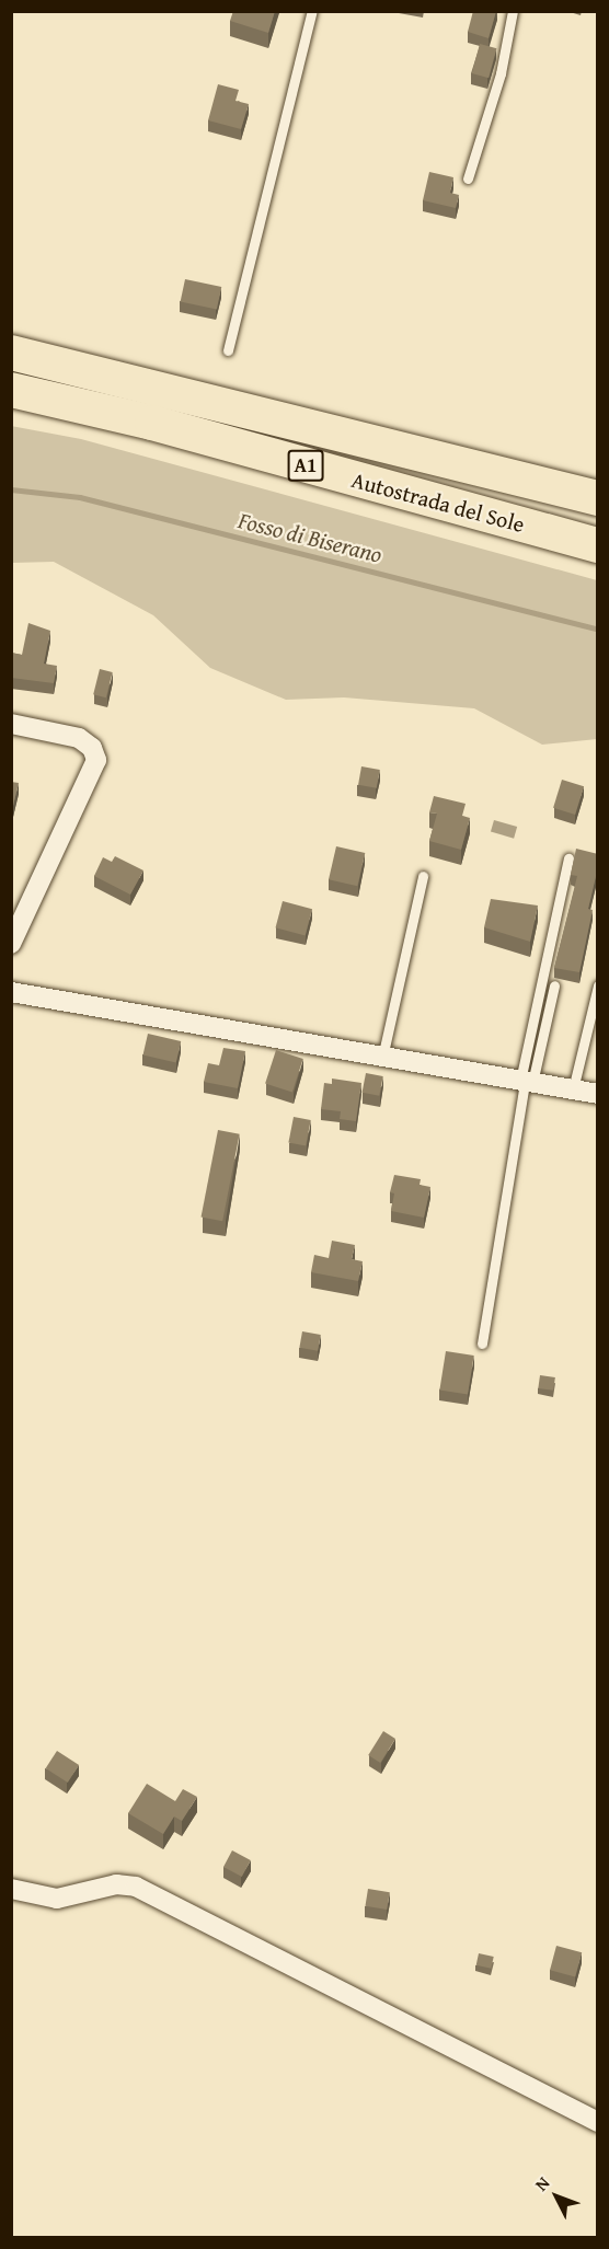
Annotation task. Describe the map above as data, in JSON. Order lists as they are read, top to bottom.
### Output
{
  "streets": {
    "highway": ["A1", "Autostrada del Sole"]
  },
  "water": ["Fosso di Biserano"],
  "north": "top left"
}
